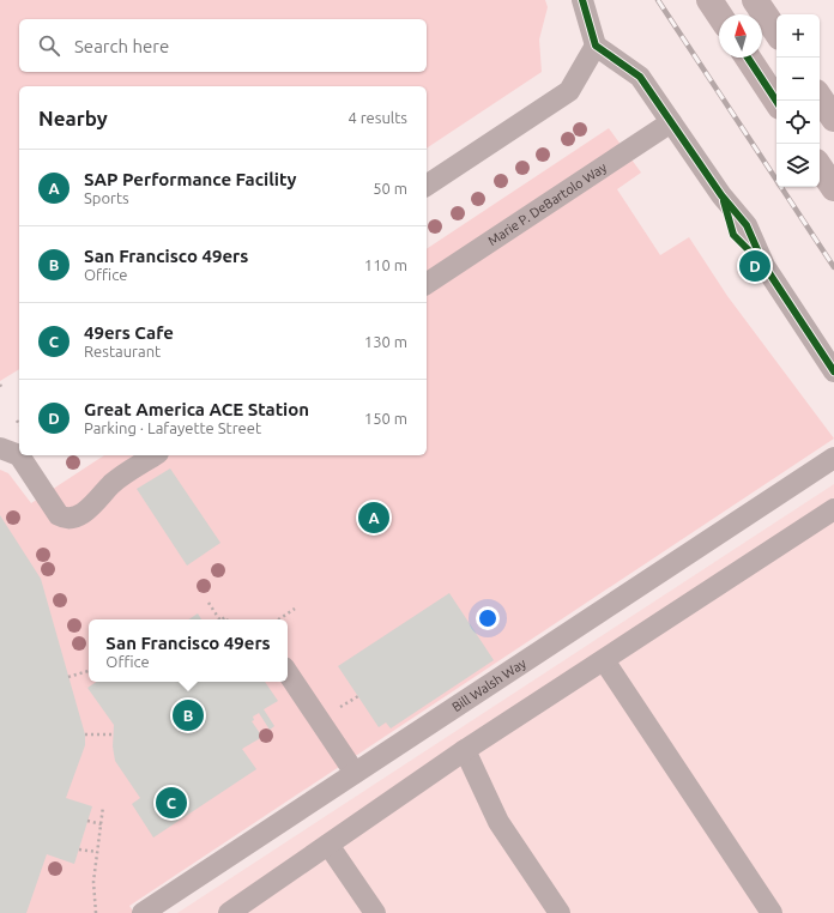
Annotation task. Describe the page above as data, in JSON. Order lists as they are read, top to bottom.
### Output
{
  "streets": {
    "street": ["Marie P. DeBartolo Way", "Bill Walsh Way"]
  },
  "north": "top",
  "page": {
    "map_buttons": ["+", "−"],
    "search": "Search here",
    "heading": ["Nearby", "4 results"],
    "list": [
      {
        "mark": "A",
        "name": "SAP Performance Facility",
        "note": "Sports",
        "value": "50 m"
      },
      {
        "mark": "B",
        "name": "San Francisco 49ers",
        "note": "Office",
        "value": "110 m"
      },
      {
        "mark": "C",
        "name": "49ers Cafe",
        "note": "Restaurant",
        "value": "130 m"
      },
      {
        "mark": "D",
        "name": "Great America ACE Station",
        "note": "Parking · Lafayette Street",
        "value": "150 m"
      }
    ],
    "pins": [
      "D",
      "A",
      "B",
      "C"
    ],
    "popup": ["San Francisco 49ers", "Office"]
  }
}
